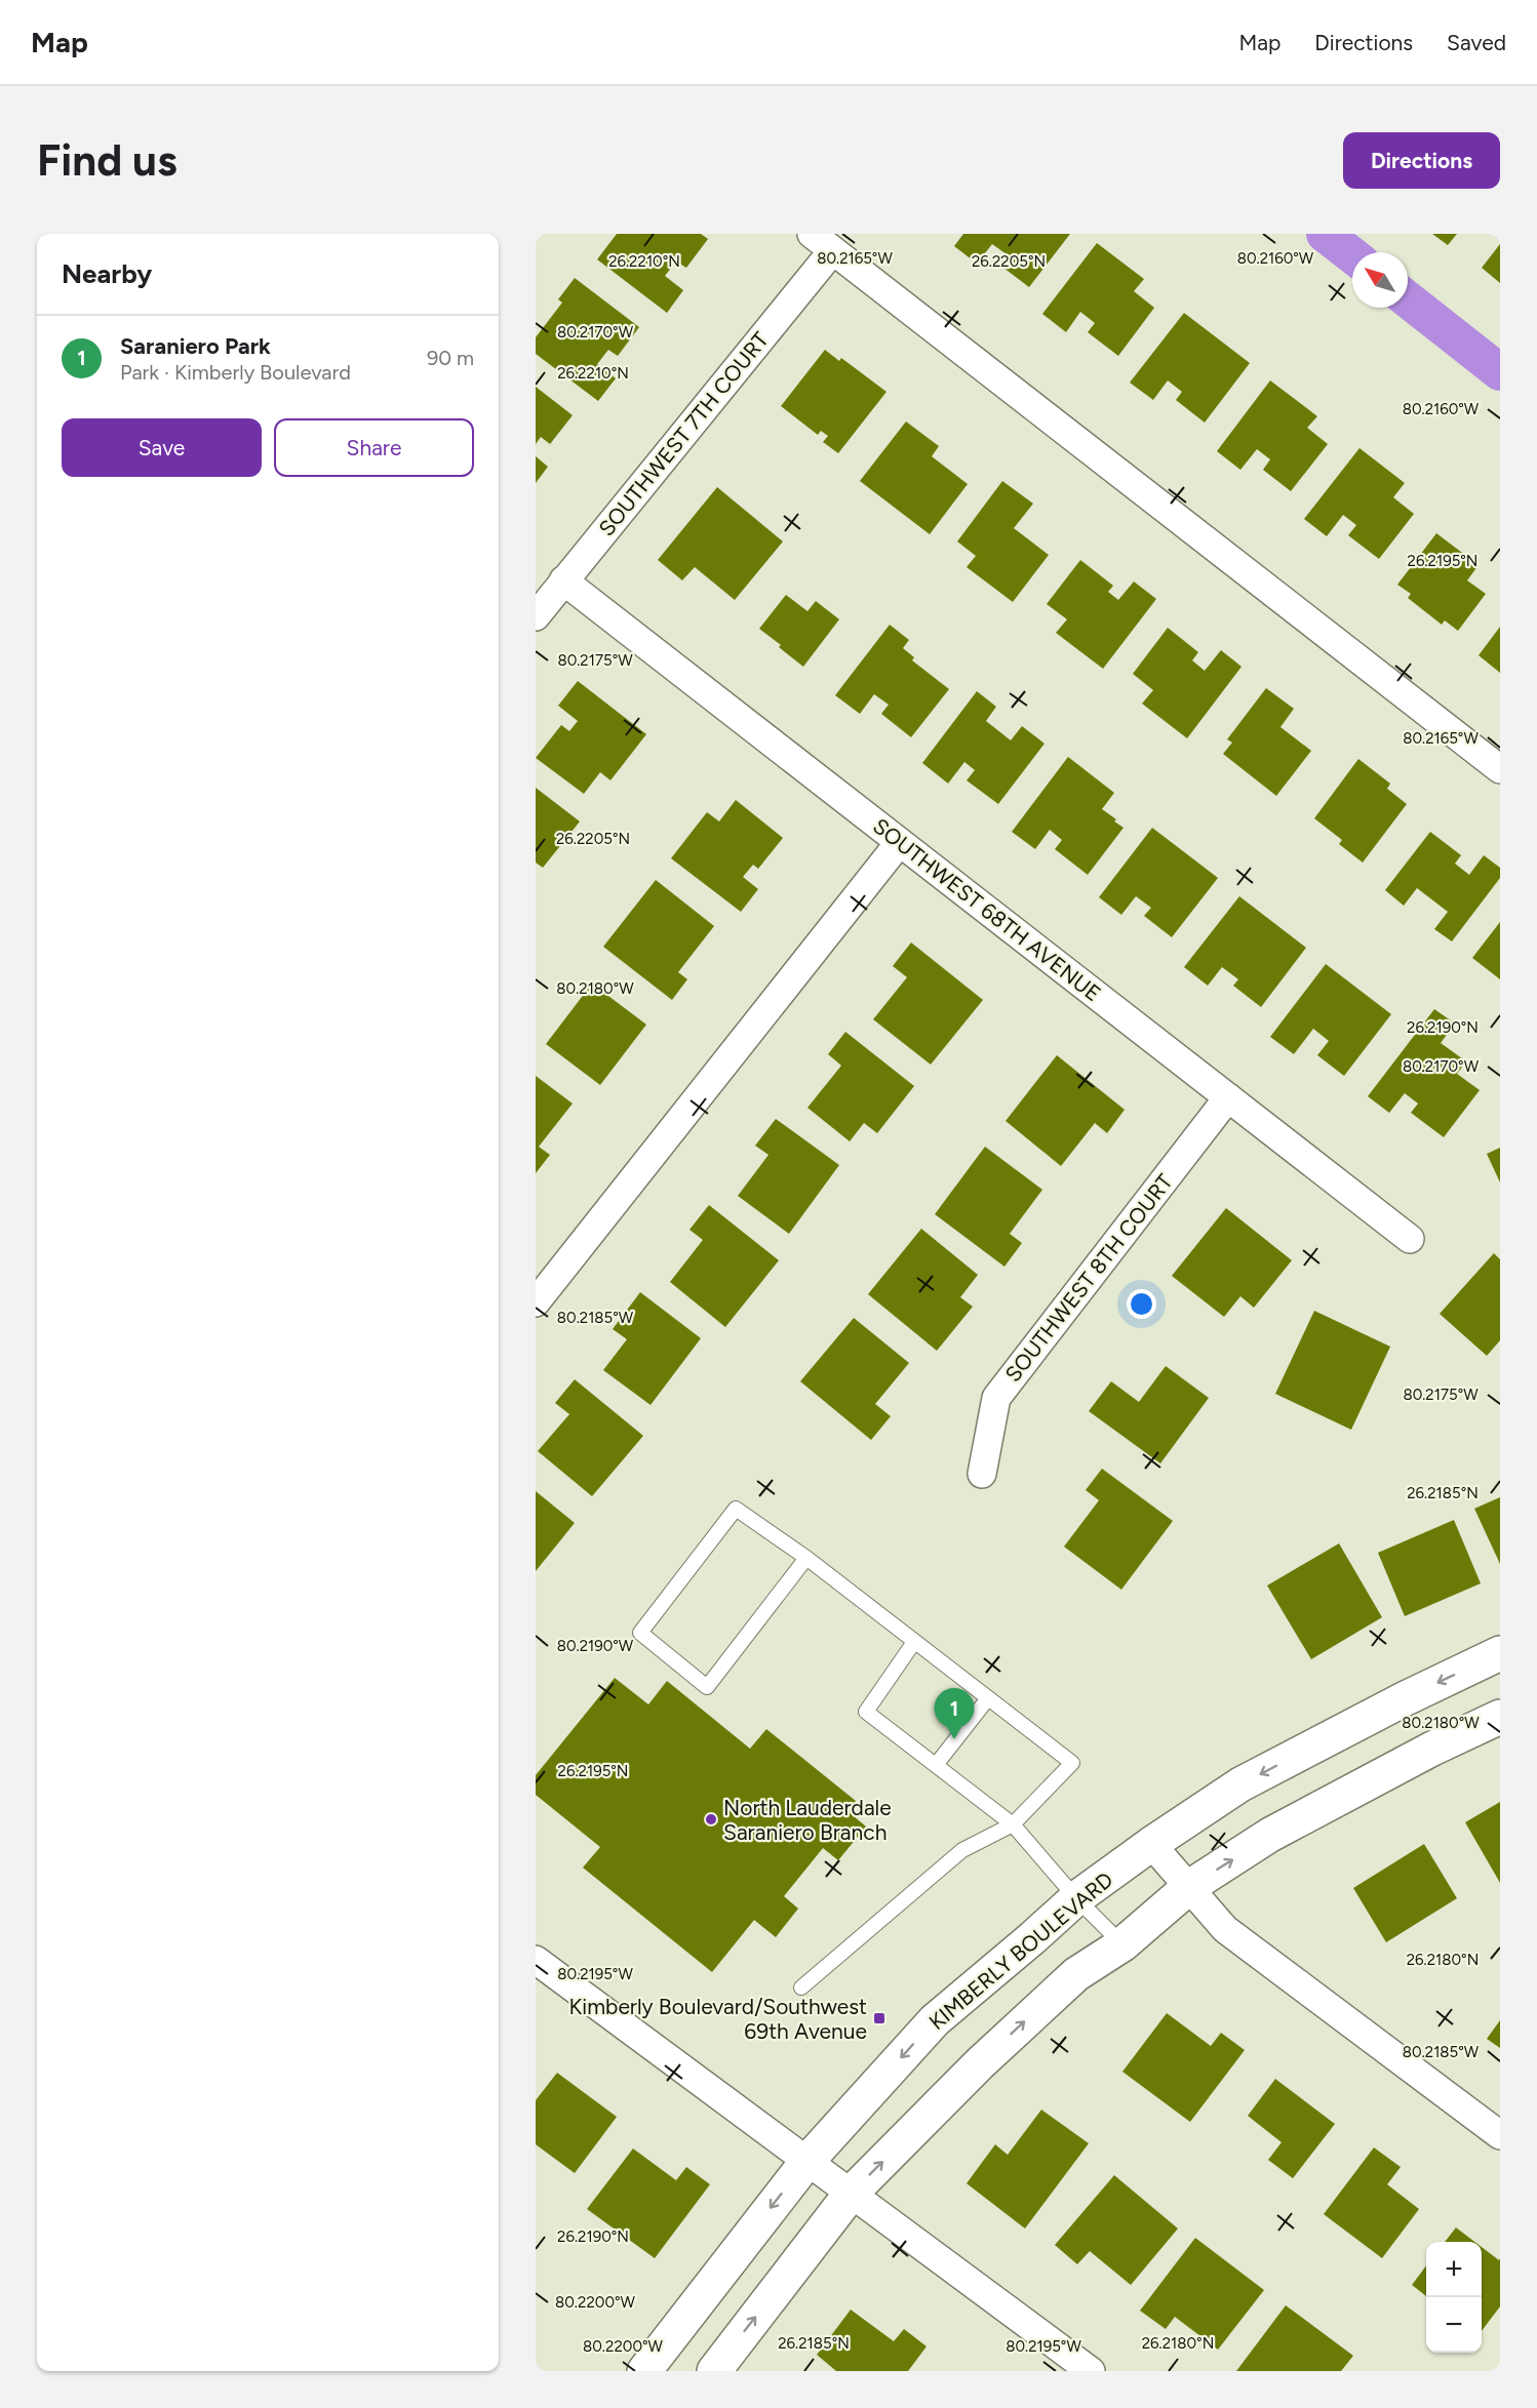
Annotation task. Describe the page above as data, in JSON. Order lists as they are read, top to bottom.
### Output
{
  "streets": {
    "street": [
      "SOUTHWEST 7TH COURT",
      "SOUTHWEST 68TH AVENUE",
      "SOUTHWEST 8TH COURT",
      "KIMBERLY BOULEVARD"
    ]
  },
  "crossings": [
    ["SOUTHWEST 7TH COURT", "SOUTHWEST 68TH AVENUE"],
    ["SOUTHWEST 68TH AVENUE", "SOUTHWEST 8TH COURT"]
  ],
  "places": {
    "other": ["North Lauderdale Saraniero Branch"],
    "transit": ["Kimberly Boulevard/Southwest 69th Avenue"]
  },
  "north": "top left",
  "page": {
    "header": "Map",
    "nav": ["Map", "Directions", "Saved"],
    "buttons": [
      "Directions",
      ["Save", "Share"]
    ],
    "title": "Find us",
    "heading": "Nearby",
    "list": [
      {
        "mark": "1",
        "name": "Saraniero Park",
        "note": "Park · Kimberly Boulevard",
        "value": "90 m"
      }
    ],
    "pins": "1",
    "map_buttons": ["+", "−"]
  },
  "coordinates": [
    "80.2165°W",
    "80.2160°W",
    "26.2210°N",
    "26.2205°N",
    "80.2170°W",
    "26.2195°N",
    "80.2175°W",
    "80.2180°W",
    "26.2190°N",
    "80.2185°W",
    "26.2185°N",
    "80.2190°W",
    "26.2180°N",
    "80.2195°W",
    "80.2200°W"
  ]
}
